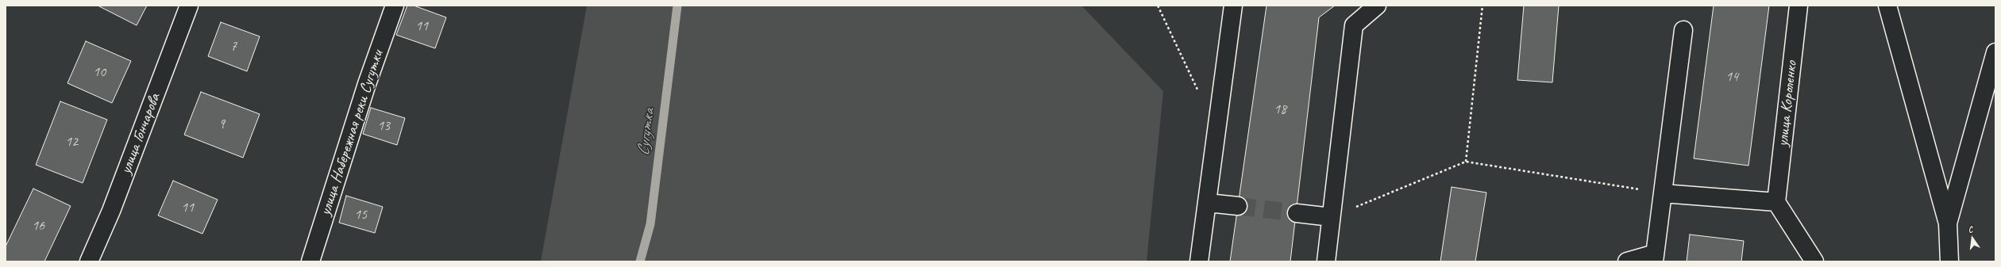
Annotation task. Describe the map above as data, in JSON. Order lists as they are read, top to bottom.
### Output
{
  "streets": {
    "street": ["улица Короленко", "улица Набережная реки Сугутки", "улица Гончарова"]
  },
  "water": ["Сугутка"],
  "house_numbers": [
    "11",
    "7",
    "10",
    "14",
    "18",
    "9",
    "13",
    "12",
    "11",
    "15",
    "16"
  ],
  "north": "top"
}
